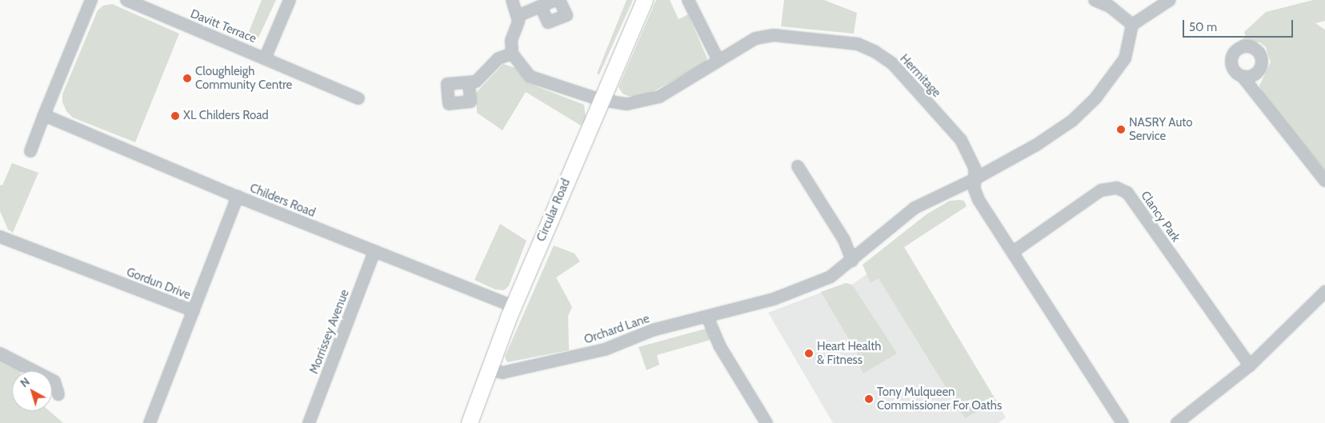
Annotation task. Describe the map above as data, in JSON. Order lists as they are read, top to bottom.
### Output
{
  "streets": {
    "main road": ["Circular Road"],
    "street": [
      "Davitt Terrace",
      "Hermitage",
      "Childers Road",
      "Clancy Park",
      "Gordun Drive",
      "Orchard Lane",
      "Morrissey Avenue"
    ]
  },
  "crossings": [
    ["Hermitage", "Circular Road"],
    ["Childers Road", "Circular Road"],
    ["Childers Road", "Gordun Drive"],
    ["Childers Road", "Morrissey Avenue"],
    ["Circular Road", "Orchard Lane"]
  ],
  "places": [
    "Cloughleigh Community Centre",
    "XL Childers Road",
    "NASRY Auto Service",
    "Heart Health & Fitness",
    "Tony Mulqueen Commissioner For Oaths"
  ],
  "scale_bar": "50 m",
  "north": "top left"
}
